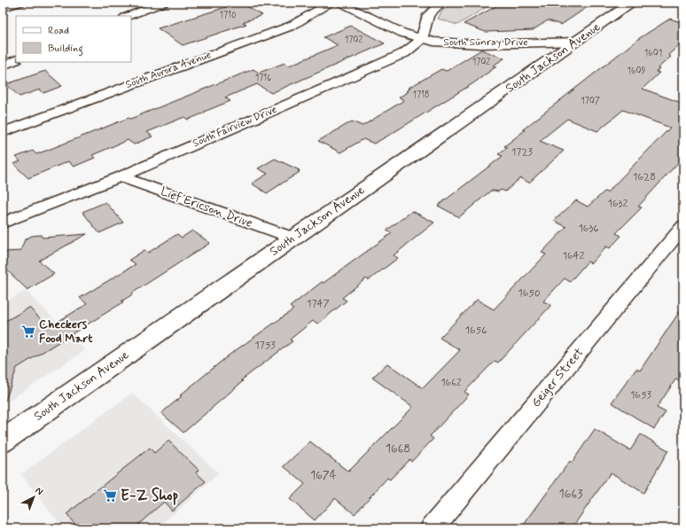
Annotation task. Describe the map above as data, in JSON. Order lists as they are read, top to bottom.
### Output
{
  "streets": {
    "main road": ["South Jackson Avenue"],
    "street": [
      "South Sunray Drive",
      "South Aurora Avenue",
      "South Fairview Drive",
      "Lief Ericson Drive",
      "Geiger Street"
    ]
  },
  "crossings": [
    ["South Sunray Drive", "South Jackson Avenue"],
    ["South Sunray Drive", "South Fairview Drive"],
    ["South Jackson Avenue", "Lief Ericson Drive"],
    ["South Fairview Drive", "Lief Ericson Drive"]
  ],
  "places": {
    "supermarket": ["Checkers Food Mart", "E-Z Shop"]
  },
  "house_numbers": [
    "1710",
    "1702",
    "1601",
    "1702",
    "1609",
    "1716",
    "1718",
    "1707",
    "1723",
    "1628",
    "1632",
    "1636",
    "1642",
    "1650",
    "1747",
    "1656",
    "1753",
    "1662",
    "1653",
    "1668",
    "1674",
    "1663"
  ],
  "legend": ["Road", "Building"],
  "north": "top right"
}
